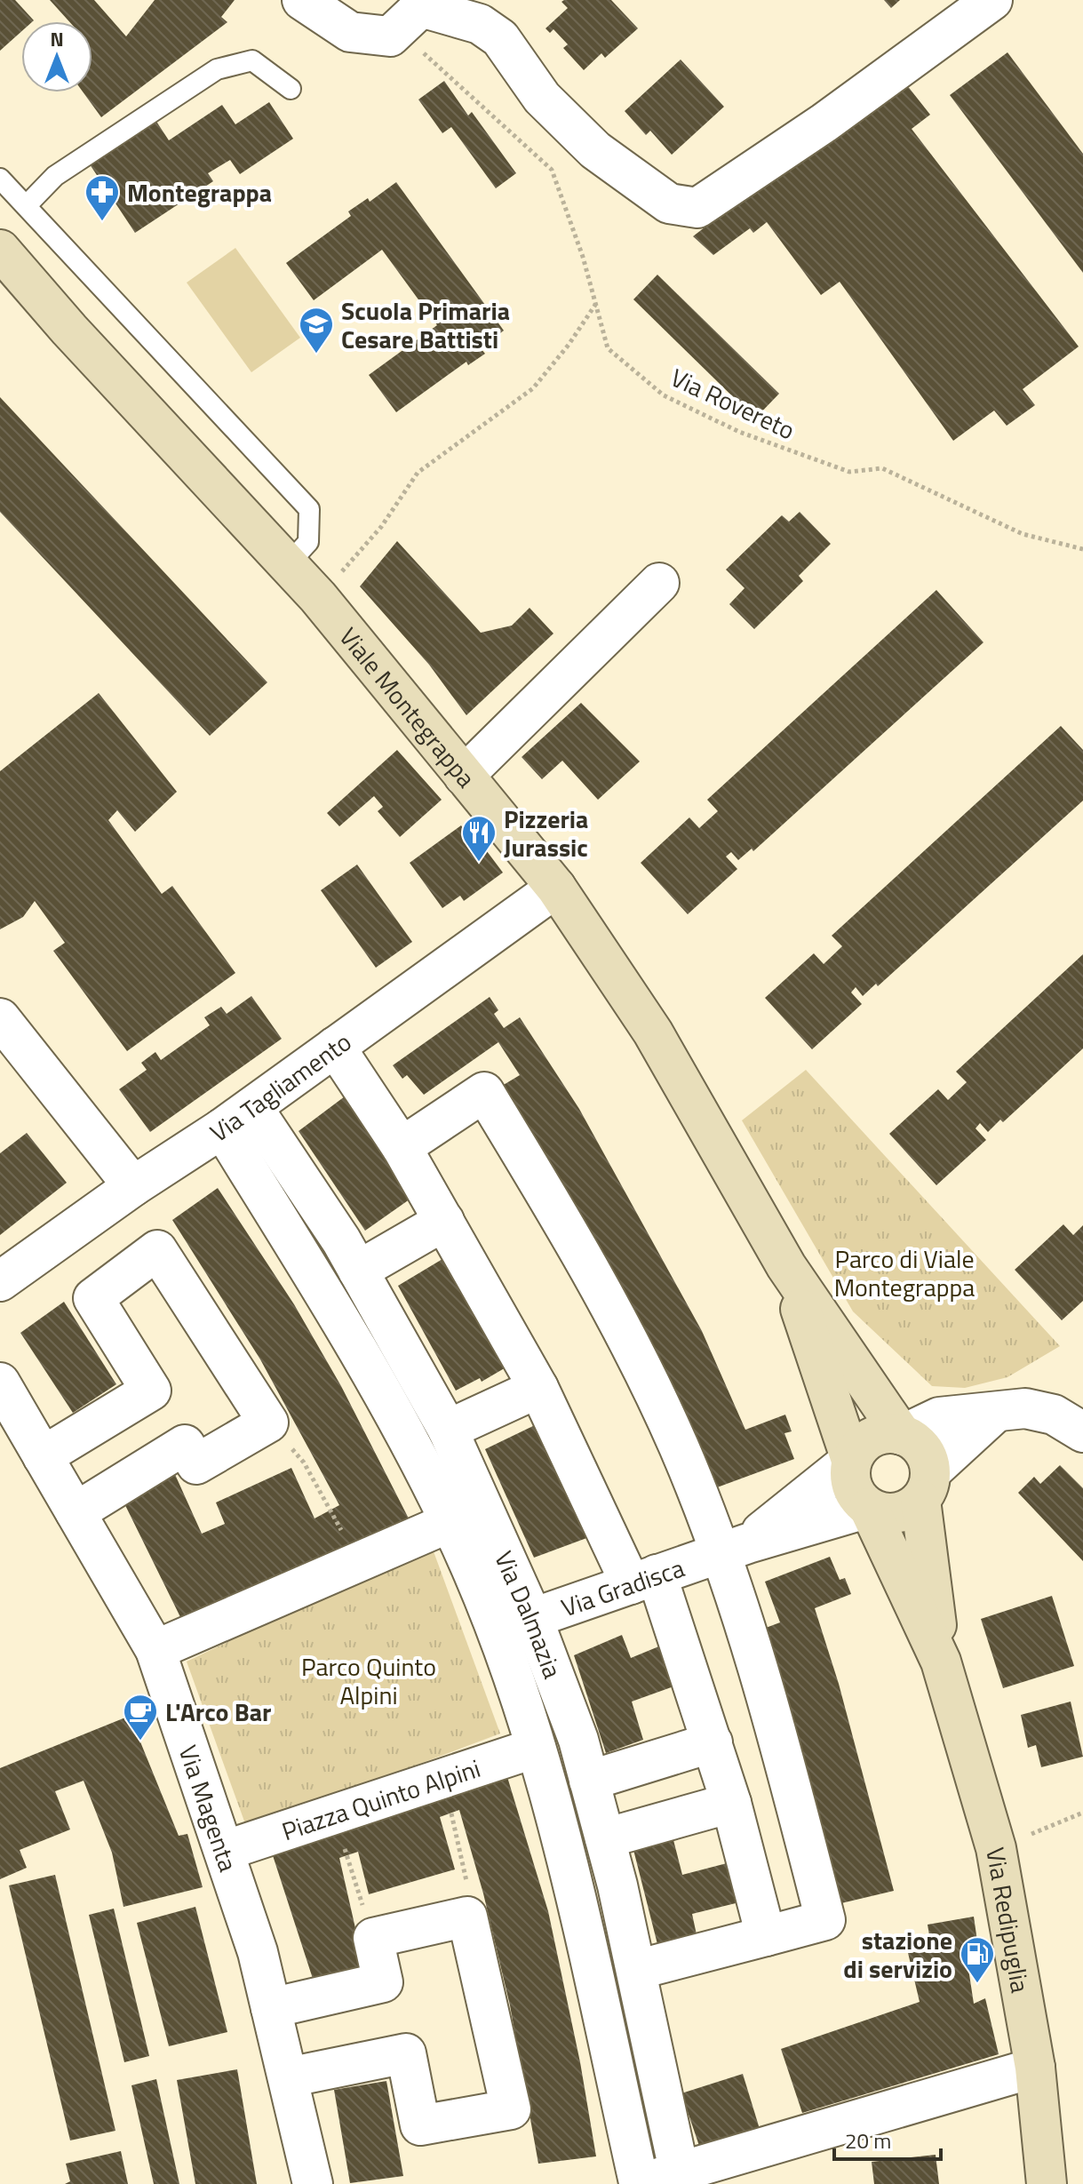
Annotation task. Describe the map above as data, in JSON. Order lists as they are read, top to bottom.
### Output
{
  "streets": {
    "main road": ["Viale Montegrappa", "Via Redipuglia"],
    "street": [
      "Via Tagliamento",
      "Via Gradisca",
      "Via Dalmazia",
      "Piazza Quinto Alpini",
      "Via Magenta"
    ],
    "path": ["Via Rovereto"]
  },
  "crossings": [
    ["Viale Montegrappa", "Via Tagliamento"],
    ["Viale Montegrappa", "Via Gradisca"],
    ["Viale Montegrappa", "Via Redipuglia"],
    ["Via Tagliamento", "Via Dalmazia"],
    ["Via Gradisca", "Via Dalmazia"],
    ["Via Gradisca", "Via Redipuglia"],
    ["Via Dalmazia", "Piazza Quinto Alpini"],
    ["Piazza Quinto Alpini", "Via Magenta"]
  ],
  "parks": ["Parco di Viale Montegrappa", "Parco Quinto Alpini"],
  "places": {
    "pharmacy": ["Montegrappa"],
    "school or university": ["Scuola Primaria Cesare Battisti"],
    "restaurant": ["Pizzeria Jurassic"],
    "cafe": ["L'Arco Bar"],
    "fuel station": ["stazione di servizio"]
  },
  "scale_bar": "20 m",
  "north": "top"
}
